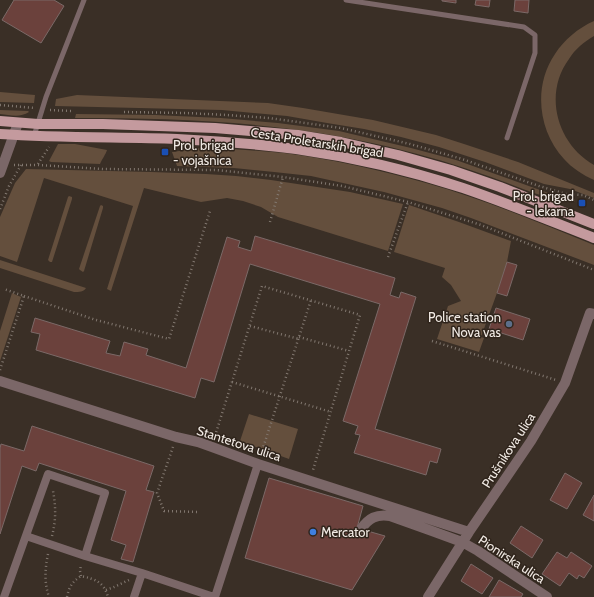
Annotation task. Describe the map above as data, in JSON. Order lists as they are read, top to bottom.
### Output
{
  "streets": {
    "main road": ["Cesta Proletarskih brigad"],
    "street": ["Stantetova ulica", "Prušnikova ulica", "Pionirska ulica"]
  },
  "crossings": [
    ["Stantetova ulica", "Prušnikova ulica"],
    ["Prušnikova ulica", "Pionirska ulica"]
  ],
  "places": {
    "transit": ["Prol. brigad - vojašnica", "Prol. brigad - lekarna"],
    "other": ["Police station Nova vas", "Mercator"]
  }
}
